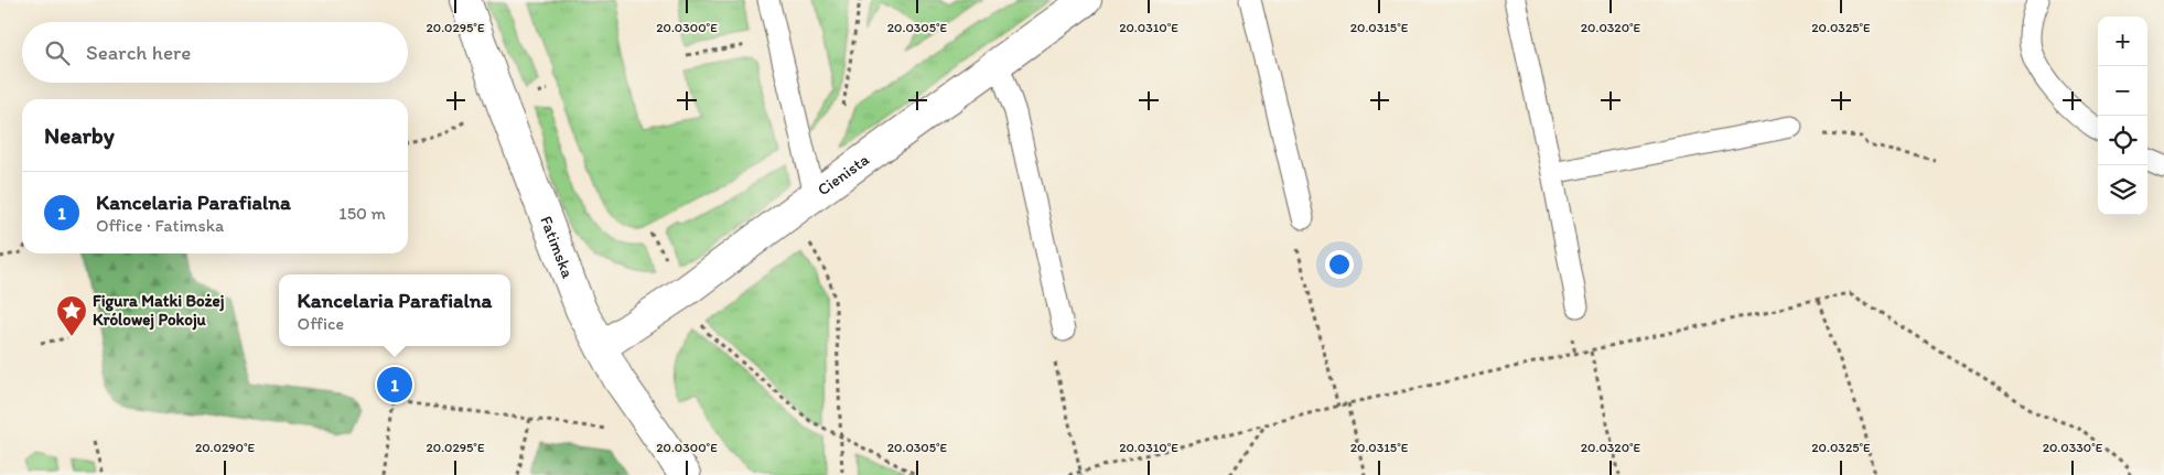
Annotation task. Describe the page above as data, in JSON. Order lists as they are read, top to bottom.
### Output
{
  "streets": {
    "street": ["Cienista", "Fatimska"]
  },
  "crossings": [
    ["Cienista", "Fatimska"]
  ],
  "places": {
    "place": ["Figura Matki Bożej Królowej Pokoju"]
  },
  "page": {
    "map_buttons": ["+", "−"],
    "search": "Search here",
    "heading": "Nearby",
    "list": [
      {
        "mark": "1",
        "name": "Kancelaria Parafialna",
        "note": "Office · Fatimska",
        "value": "150 m"
      }
    ],
    "popup": ["Kancelaria Parafialna", "Office"],
    "pins": "1"
  },
  "coordinates": [
    "20.0295°E",
    "20.0300°E",
    "20.0305°E",
    "20.0310°E",
    "20.0315°E",
    "20.0320°E",
    "20.0325°E",
    "20.0290°E",
    "20.0330°E"
  ]
}
